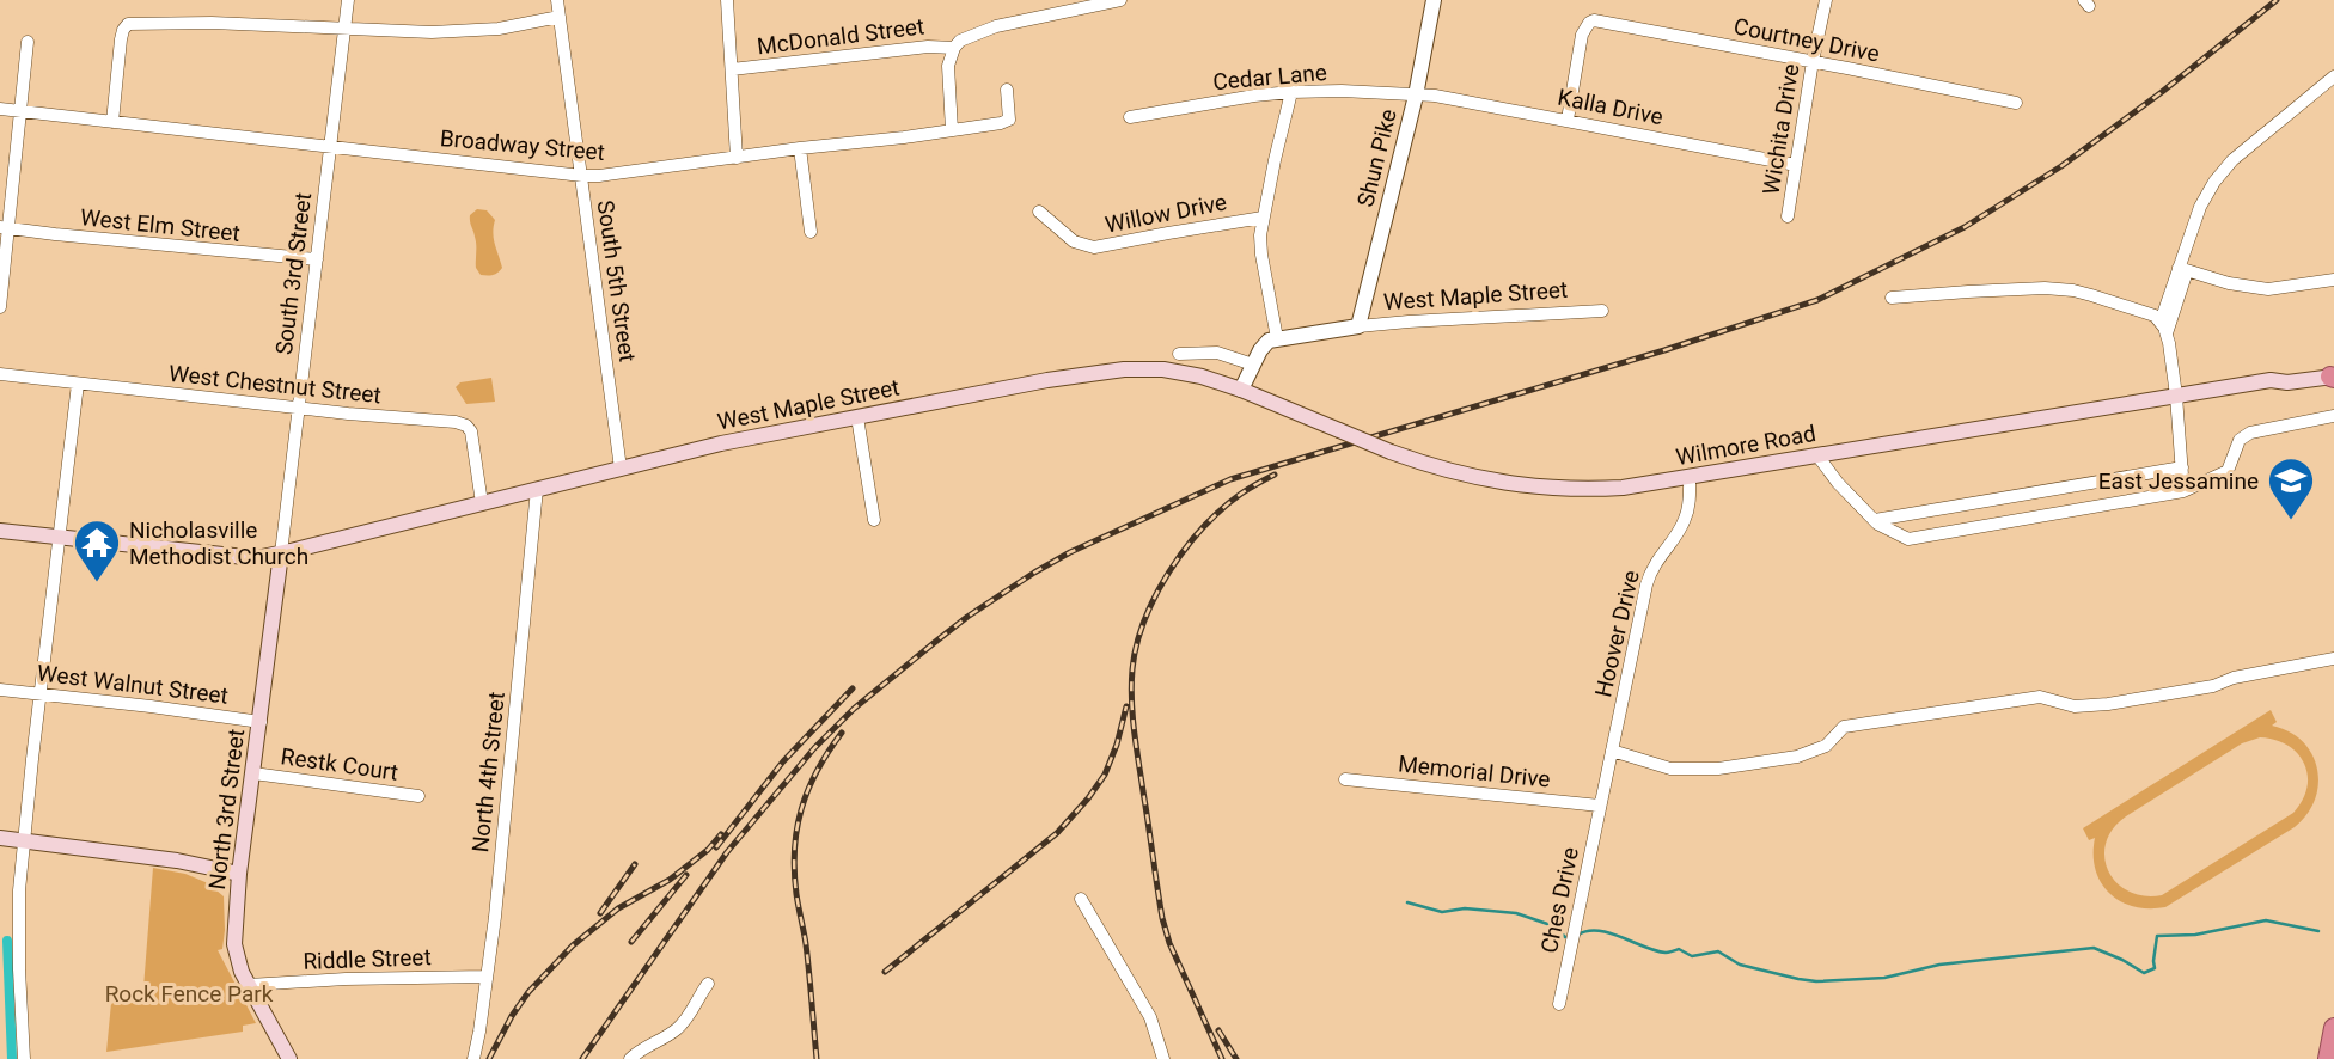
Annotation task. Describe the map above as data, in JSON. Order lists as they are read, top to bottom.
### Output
{
  "streets": {
    "main road": ["West Maple Street", "Wilmore Road", "North 3rd Street"],
    "street": [
      "McDonald Street",
      "Courtney Drive",
      "Cedar Lane",
      "Kalla Drive",
      "Wichita Drive",
      "Broadway Street",
      "Shun Pike",
      "Willow Drive",
      "West Elm Street",
      "South 3rd Street",
      "South 5th Street",
      "West Chestnut Street",
      "Hoover Drive",
      "West Walnut Street",
      "Restk Court",
      "Memorial Drive",
      "North 4th Street",
      "Ches Drive",
      "Riddle Street"
    ]
  },
  "crossings": [
    ["Courtney Drive", "Kalla Drive"],
    ["Courtney Drive", "Wichita Drive"],
    ["Cedar Lane", "Kalla Drive"],
    ["Cedar Lane", "Shun Pike"],
    ["Kalla Drive", "Wichita Drive"],
    ["Kalla Drive", "Shun Pike"],
    ["Broadway Street", "South 3rd Street"],
    ["Broadway Street", "South 5th Street"],
    ["Shun Pike", "West Maple Street"],
    ["West Elm Street", "South 3rd Street"],
    ["South 3rd Street", "West Maple Street"],
    ["South 3rd Street", "West Chestnut Street"],
    ["South 3rd Street", "North 3rd Street"],
    ["South 5th Street", "West Maple Street"],
    ["West Maple Street", "West Chestnut Street"],
    ["West Maple Street", "Wilmore Road"],
    ["West Maple Street", "North 4th Street"],
    ["West Maple Street", "North 3rd Street"],
    ["Wilmore Road", "Hoover Drive"],
    ["Hoover Drive", "Memorial Drive"],
    ["Hoover Drive", "Ches Drive"],
    ["West Walnut Street", "North 3rd Street"],
    ["Restk Court", "North 3rd Street"],
    ["Memorial Drive", "Ches Drive"],
    ["North 4th Street", "Riddle Street"],
    ["North 3rd Street", "Riddle Street"]
  ],
  "parks": ["Rock Fence Park"],
  "places": {
    "school or university": ["East Jessamine"],
    "temple": ["Nicholasville Methodist Church"]
  }
}
